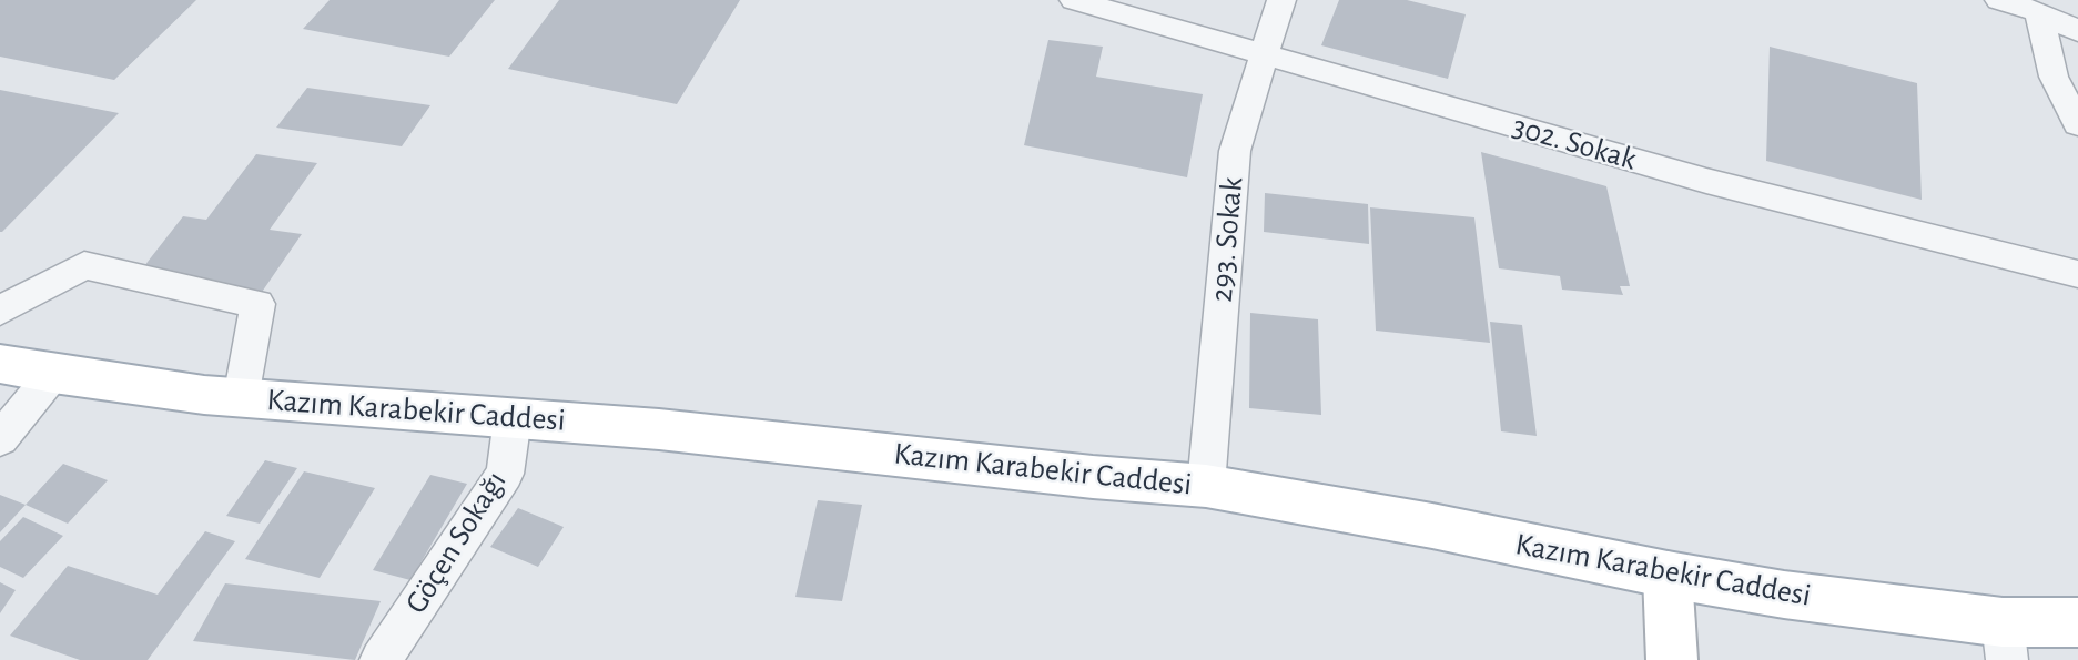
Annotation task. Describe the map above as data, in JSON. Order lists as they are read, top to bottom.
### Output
{
  "streets": {
    "main road": ["Kazım Karabekir Caddesi"],
    "street": ["302. Sokak", "293. Sokak", "Göçen Sokağı"]
  },
  "crossings": [
    ["302. Sokak", "293. Sokak"],
    ["293. Sokak", "Kazım Karabekir Caddesi"],
    ["Kazım Karabekir Caddesi", "Göçen Sokağı"]
  ]
}
